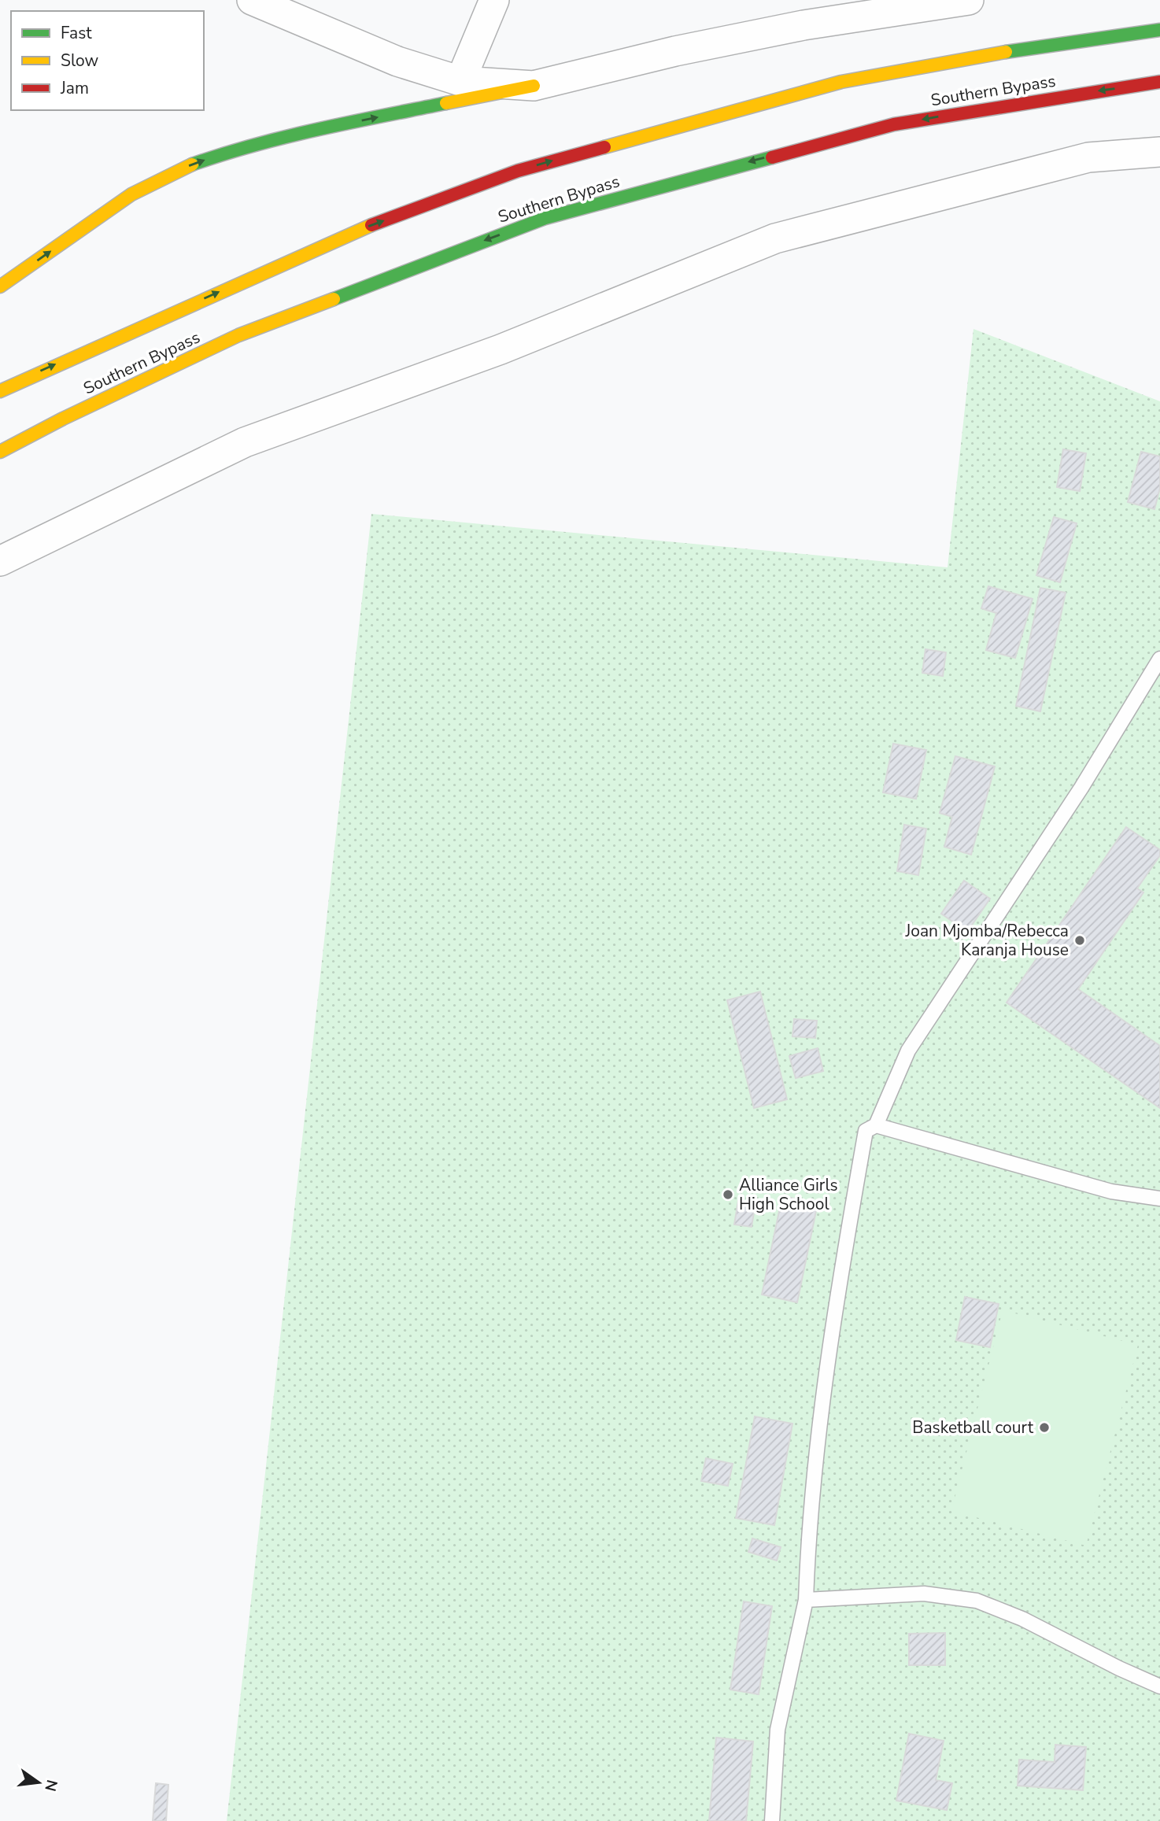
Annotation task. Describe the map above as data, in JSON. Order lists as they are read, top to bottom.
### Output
{
  "streets": {
    "highway": ["Southern Bypass"]
  },
  "places": ["Joan Mjomba/Rebecca Karanja House", "Alliance Girls High School", "Basketball court"],
  "legend": ["Fast", "Slow", "Jam"],
  "north": "right"
}
